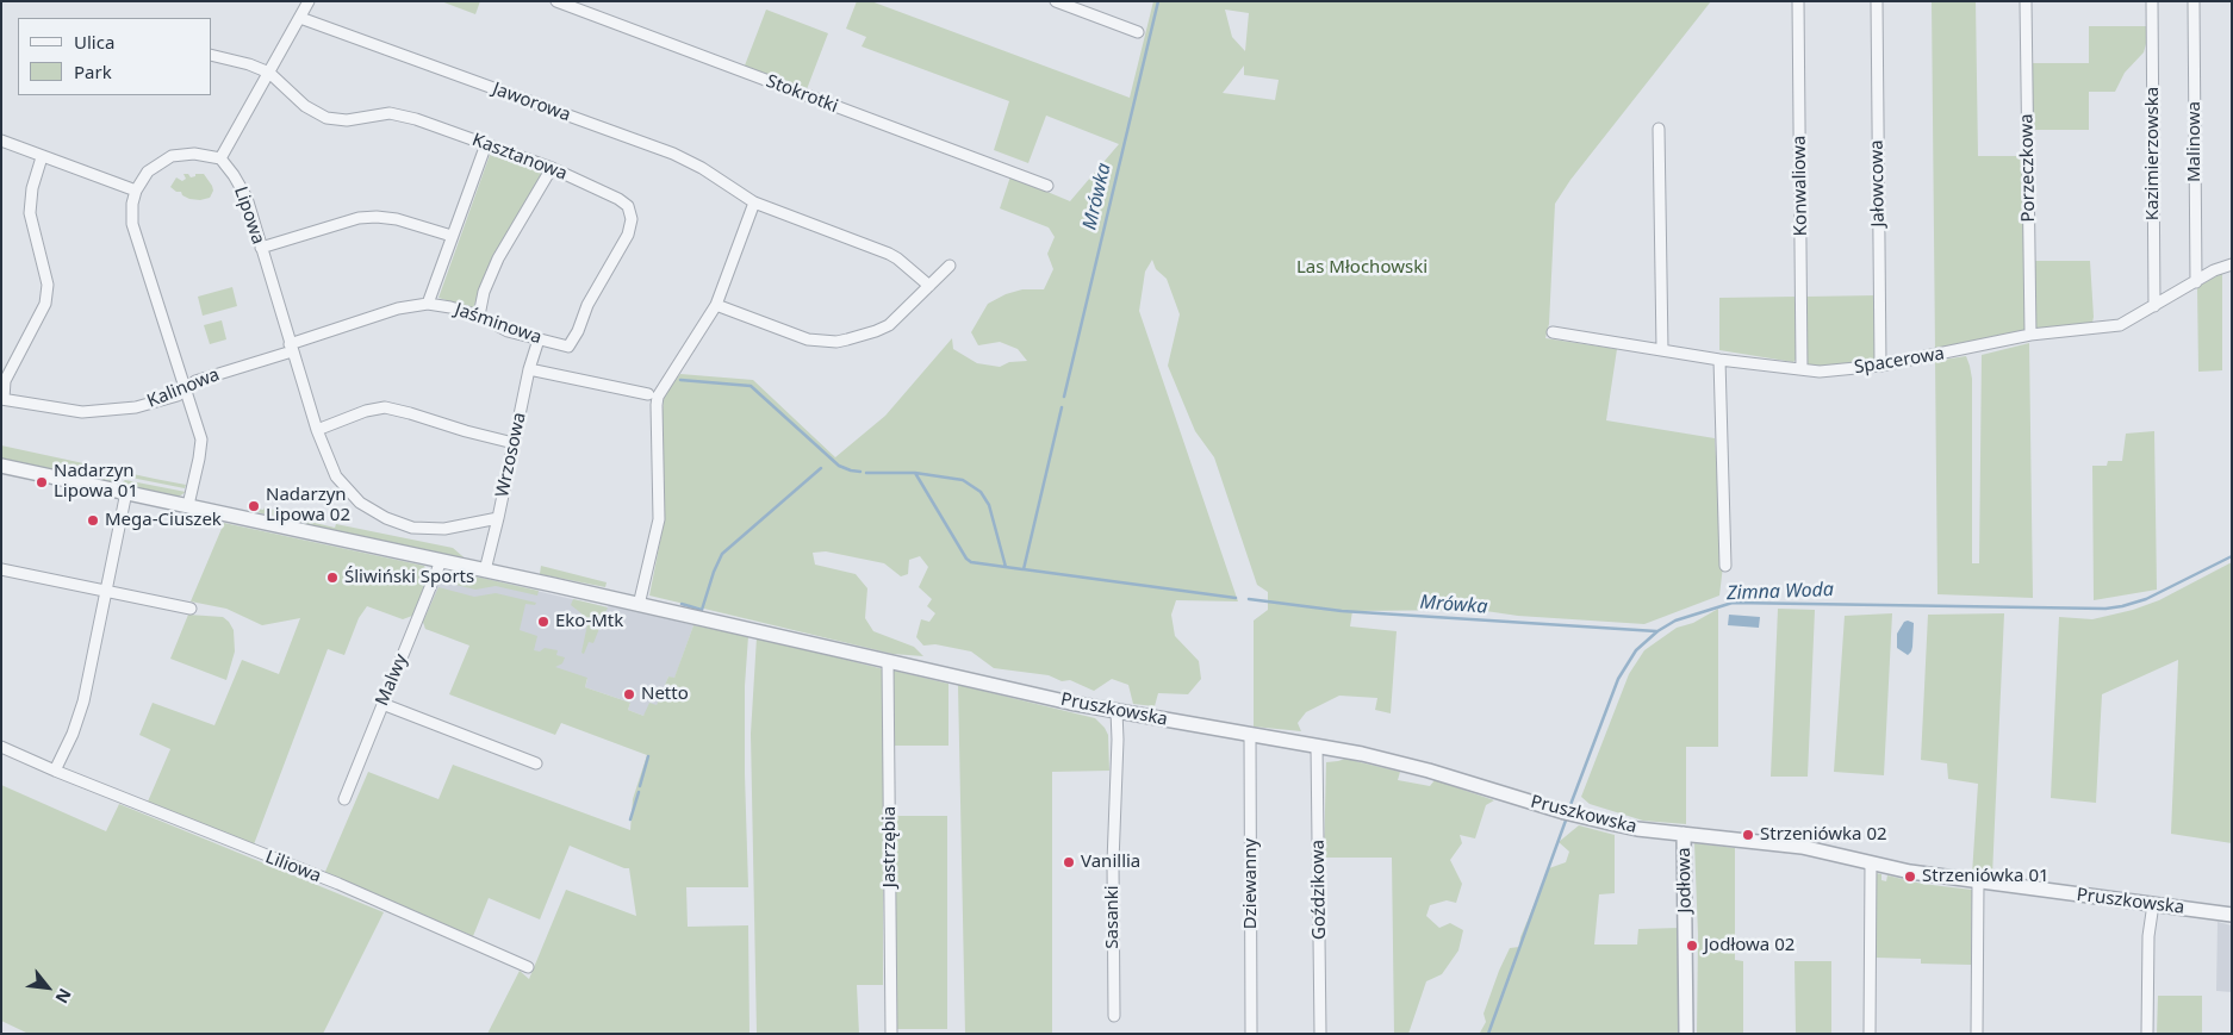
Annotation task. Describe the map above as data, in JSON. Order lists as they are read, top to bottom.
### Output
{
  "streets": {
    "street": [
      "Stokrotki",
      "Jaworowa",
      "Malinowa",
      "Kazimierzowska",
      "Kasztanowa",
      "Porzeczkowa",
      "Jałowcowa",
      "Konwaliowa",
      "Lipowa",
      "Jaśminowa",
      "Spacerowa",
      "Kalinowa",
      "Wrzosowa",
      "Malwy",
      "Pruszkowska",
      "Jastrzębia",
      "Liliowa",
      "Jodłowa",
      "Dziewanny",
      "Goździkowa",
      "Sasanki"
    ]
  },
  "crossings": [
    ["Malinowa", "Spacerowa"],
    ["Kazimierzowska", "Spacerowa"],
    ["Kasztanowa", "Jaśminowa"],
    ["Porzeczkowa", "Spacerowa"],
    ["Jałowcowa", "Spacerowa"],
    ["Konwaliowa", "Spacerowa"],
    ["Lipowa", "Jaśminowa"],
    ["Lipowa", "Kalinowa"],
    ["Lipowa", "Wrzosowa"],
    ["Jaśminowa", "Kalinowa"],
    ["Jaśminowa", "Wrzosowa"],
    ["Wrzosowa", "Pruszkowska"],
    ["Malwy", "Pruszkowska"],
    ["Pruszkowska", "Jastrzębia"],
    ["Pruszkowska", "Jodłowa"],
    ["Pruszkowska", "Dziewanny"],
    ["Pruszkowska", "Goździkowa"],
    ["Pruszkowska", "Sasanki"]
  ],
  "water": ["Mrówka", "Zimna Woda"],
  "parks": ["Las Młochowski"],
  "places": [
    "Nadarzyn Lipowa 01",
    "Nadarzyn Lipowa 02",
    "Mega-Ciuszek",
    "Śliwiński Sports",
    "Eko-Mtk",
    "Netto",
    "Strzeniówka 02",
    "Vanillia",
    "Strzeniówka 01",
    "Jodłowa 02"
  ],
  "legend": ["Ulica", "Park"],
  "north": "bottom right"
}
